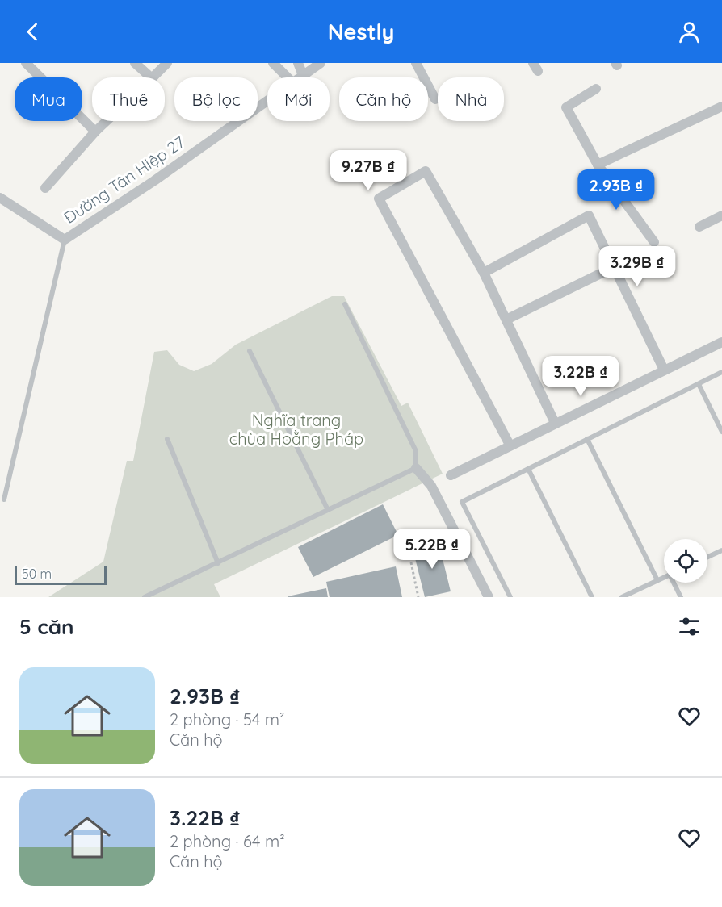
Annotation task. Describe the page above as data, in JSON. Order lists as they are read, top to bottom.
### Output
{
  "streets": {
    "street": ["Đường Tân Hiệp 27"]
  },
  "parks": ["Nghĩa trang chùa Hoằng Pháp"],
  "scale_bar": "50 m",
  "page": {
    "header": "Nestly",
    "chip": [
      "Mua",
      "Thuê",
      "Bộ lọc",
      "Mới",
      "Căn hộ",
      "Nhà"
    ],
    "price": [
      "9.27B ₫",
      "2.93B ₫",
      "3.29B ₫",
      "3.22B ₫",
      "5.22B ₫"
    ],
    "scale": "50 m",
    "heading": "5 căn",
    "list": [
      {
        "name": "2.93B ₫",
        "note": "2 phòng · 54 m² · Căn hộ"
      },
      {
        "name": "3.22B ₫",
        "note": "2 phòng · 64 m² · Căn hộ"
      }
    ]
  }
}
